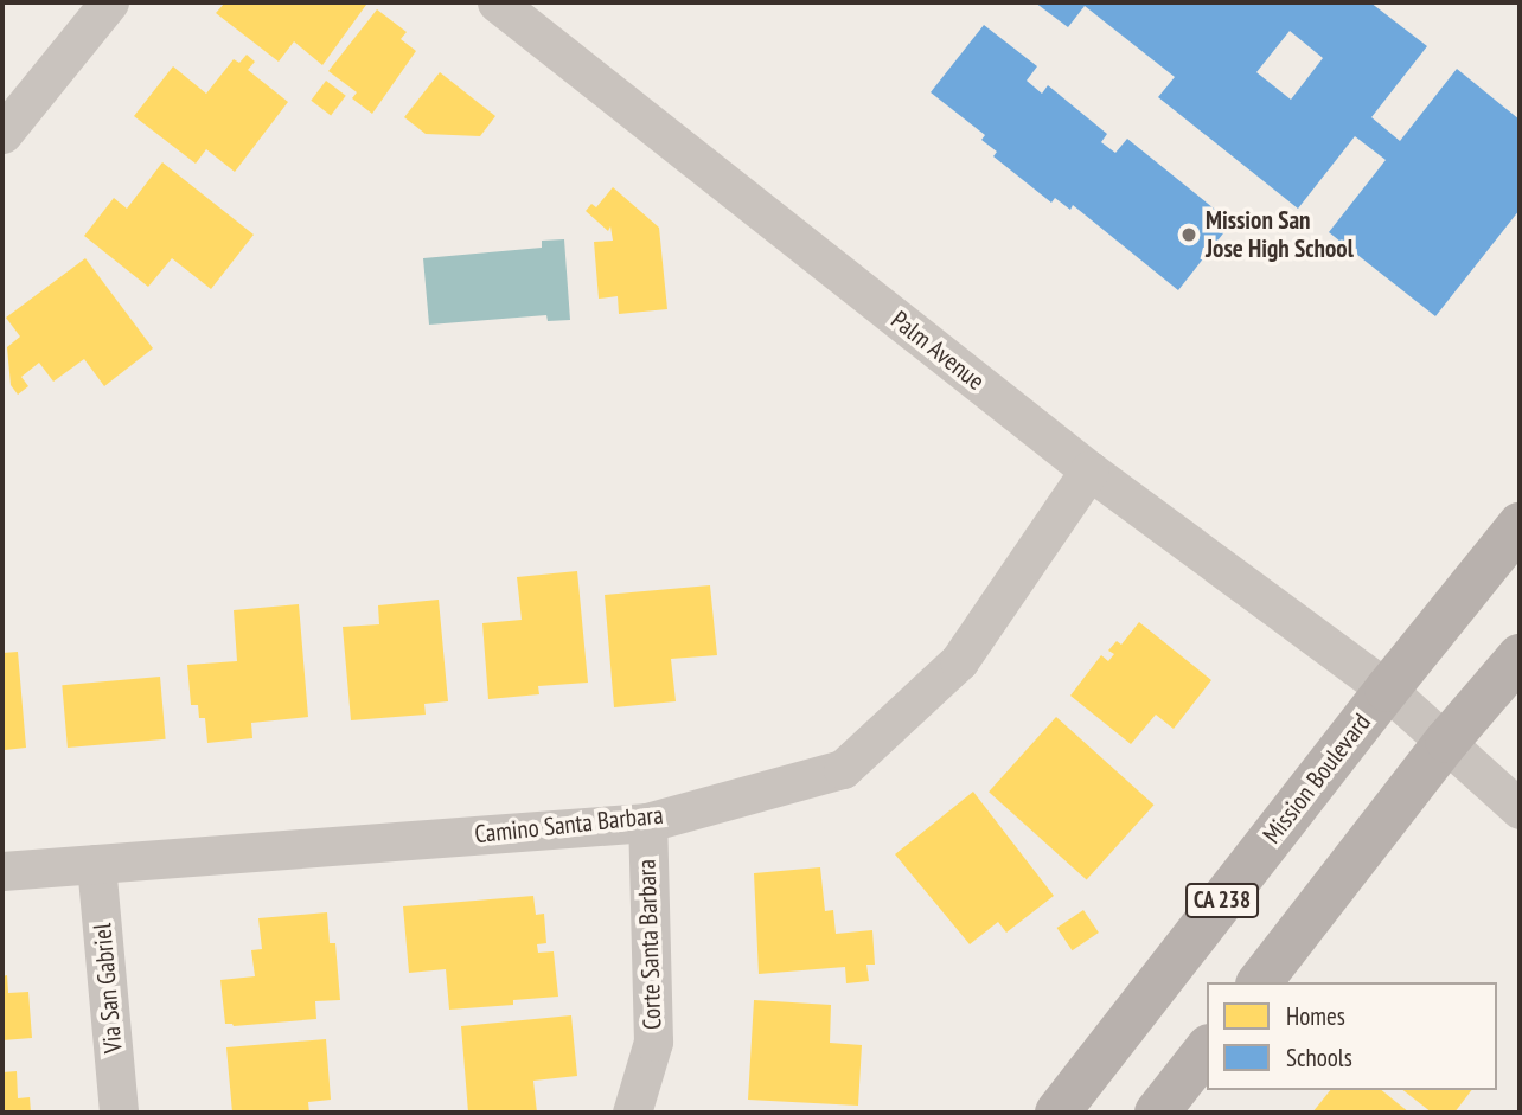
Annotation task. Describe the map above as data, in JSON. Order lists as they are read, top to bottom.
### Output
{
  "streets": {
    "main road": ["Mission Boulevard", "CA 238"],
    "street": [
      "Palm Avenue",
      "Camino Santa Barbara",
      "Corte Santa Barbara",
      "Via San Gabriel"
    ]
  },
  "crossings": [
    ["Palm Avenue", "Mission Boulevard"],
    ["Palm Avenue", "Camino Santa Barbara"],
    ["Camino Santa Barbara", "Corte Santa Barbara"],
    ["Camino Santa Barbara", "Via San Gabriel"]
  ],
  "places": ["Mission San Jose High School"],
  "legend": ["Homes", "Schools"]
}
